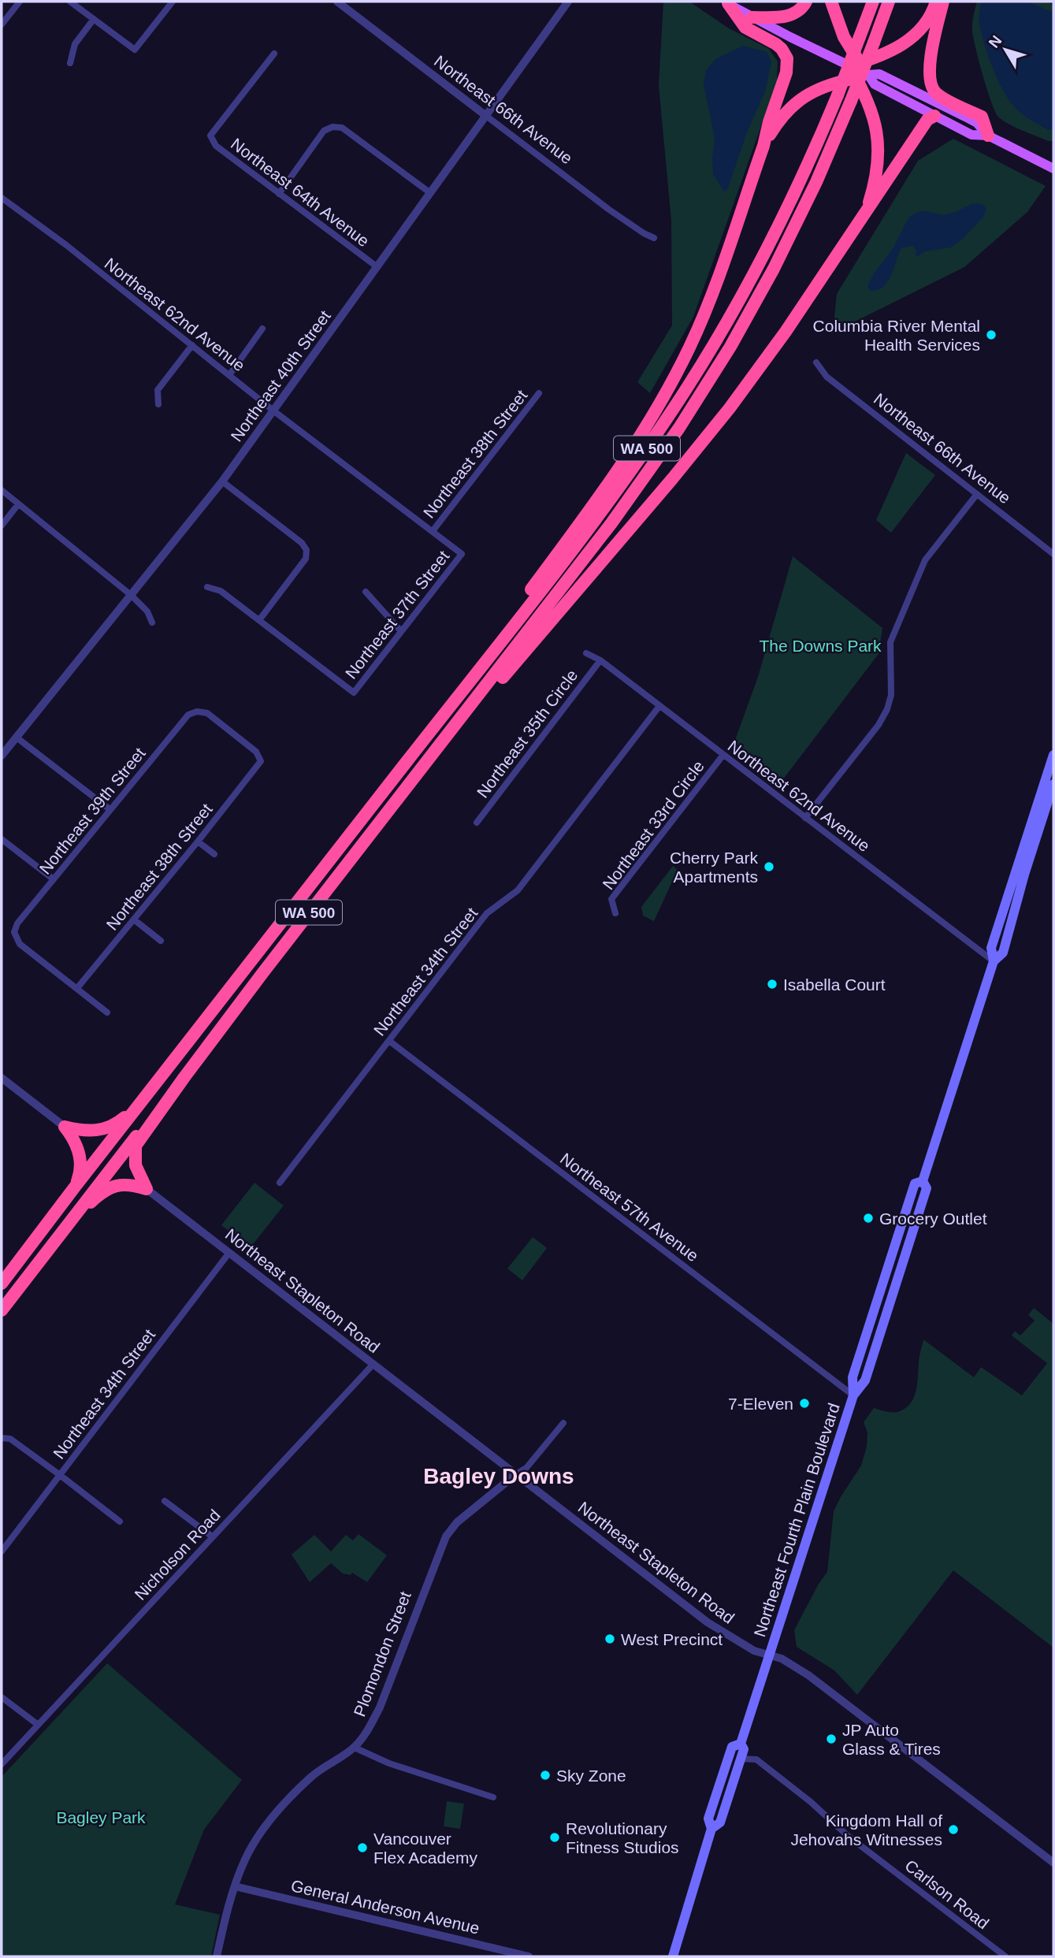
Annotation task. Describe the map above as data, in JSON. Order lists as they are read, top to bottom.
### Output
{
  "streets": {
    "highway": ["WA 500"],
    "main road": ["Northeast Fourth Plain Boulevard"],
    "street": [
      "Northeast 66th Avenue",
      "Northeast 64th Avenue",
      "Northeast 62nd Avenue",
      "Northeast 40th Street",
      "Northeast 38th Street",
      "Northeast 37th Street",
      "Northeast 35th Circle",
      "Northeast 39th Street",
      "Northeast 33rd Circle",
      "Northeast 34th Street",
      "Northeast 57th Avenue",
      "Northeast Stapleton Road",
      "Nicholson Road",
      "Plomondon Street",
      "Carlson Road",
      "General Anderson Avenue"
    ]
  },
  "crossings": [
    ["Northeast 66th Avenue", "Northeast 40th Street"],
    ["Northeast 64th Avenue", "Northeast 40th Street"],
    ["Northeast 62nd Avenue", "Northeast 40th Street"],
    ["Northeast 62nd Avenue", "Northeast 38th Street"],
    ["Northeast 62nd Avenue", "Northeast 37th Street"],
    ["Northeast 62nd Avenue", "Northeast 35th Circle"],
    ["Northeast 62nd Avenue", "Northeast 33rd Circle"],
    ["Northeast 62nd Avenue", "Northeast 34th Street"],
    ["Northeast 62nd Avenue", "Northeast Fourth Plain Boulevard"],
    ["Northeast 38th Street", "Northeast 39th Street"],
    ["Northeast 34th Street", "Northeast 57th Avenue"],
    ["Northeast 34th Street", "Northeast Stapleton Road"],
    ["Northeast 57th Avenue", "Northeast Fourth Plain Boulevard"],
    ["Northeast Stapleton Road", "Northeast Fourth Plain Boulevard"],
    ["Northeast Stapleton Road", "Nicholson Road"],
    ["Northeast Stapleton Road", "Plomondon Street"],
    ["Plomondon Street", "General Anderson Avenue"]
  ],
  "districts": ["Bagley Downs"],
  "parks": ["The Downs Park", "Bagley Park"],
  "places": [
    "Columbia River Mental Health Services",
    "Cherry Park Apartments",
    "Isabella Court",
    "Grocery Outlet",
    "7-Eleven",
    "West Precinct",
    "JP Auto Glass & Tires",
    "Sky Zone",
    "Kingdom Hall of Jehovahs Witnesses",
    "Revolutionary Fitness Studios",
    "Vancouver Flex Academy"
  ],
  "north": "top left"
}
